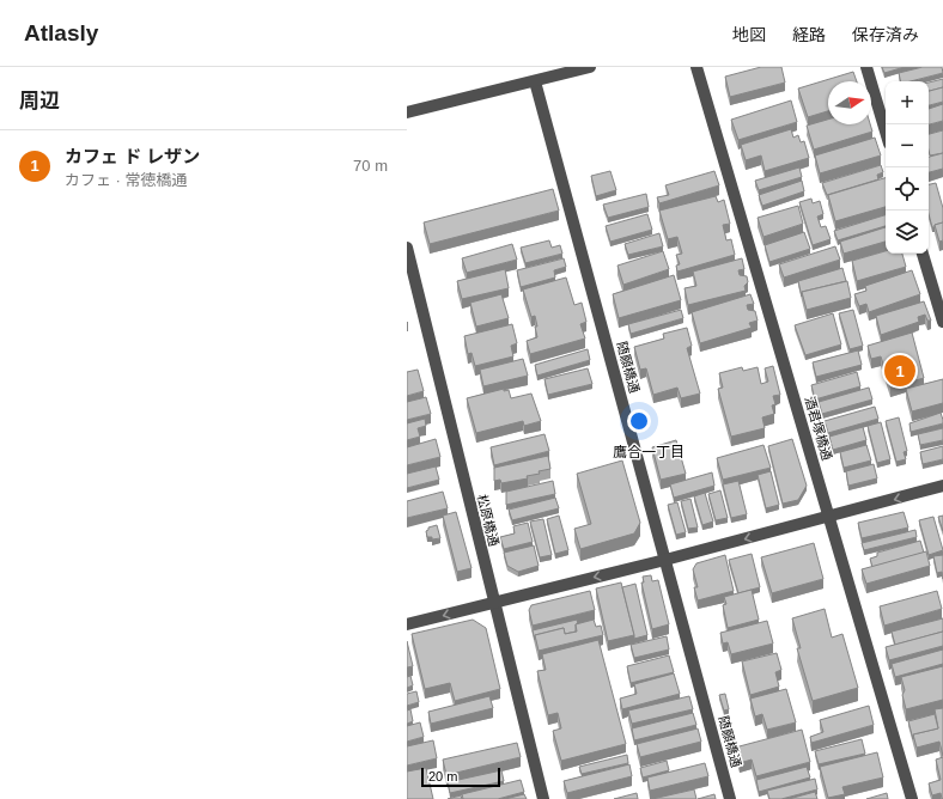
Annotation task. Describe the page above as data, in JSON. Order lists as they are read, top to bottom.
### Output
{
  "streets": {
    "street": ["随願橋通", "酒君塚橋通", "松原橋通"]
  },
  "districts": ["鷹合一丁目"],
  "scale_bar": "20 m",
  "north": "right",
  "page": {
    "header": "Atlasly",
    "nav": ["地図", "経路", "保存済み"],
    "heading": "周辺",
    "map_buttons": ["+", "−"],
    "list": [
      {
        "mark": "1",
        "name": "カフェ ド レザン",
        "note": "カフェ · 常徳橋通",
        "value": "70 m"
      }
    ],
    "pins": "1",
    "scale": "20 m"
  }
}
